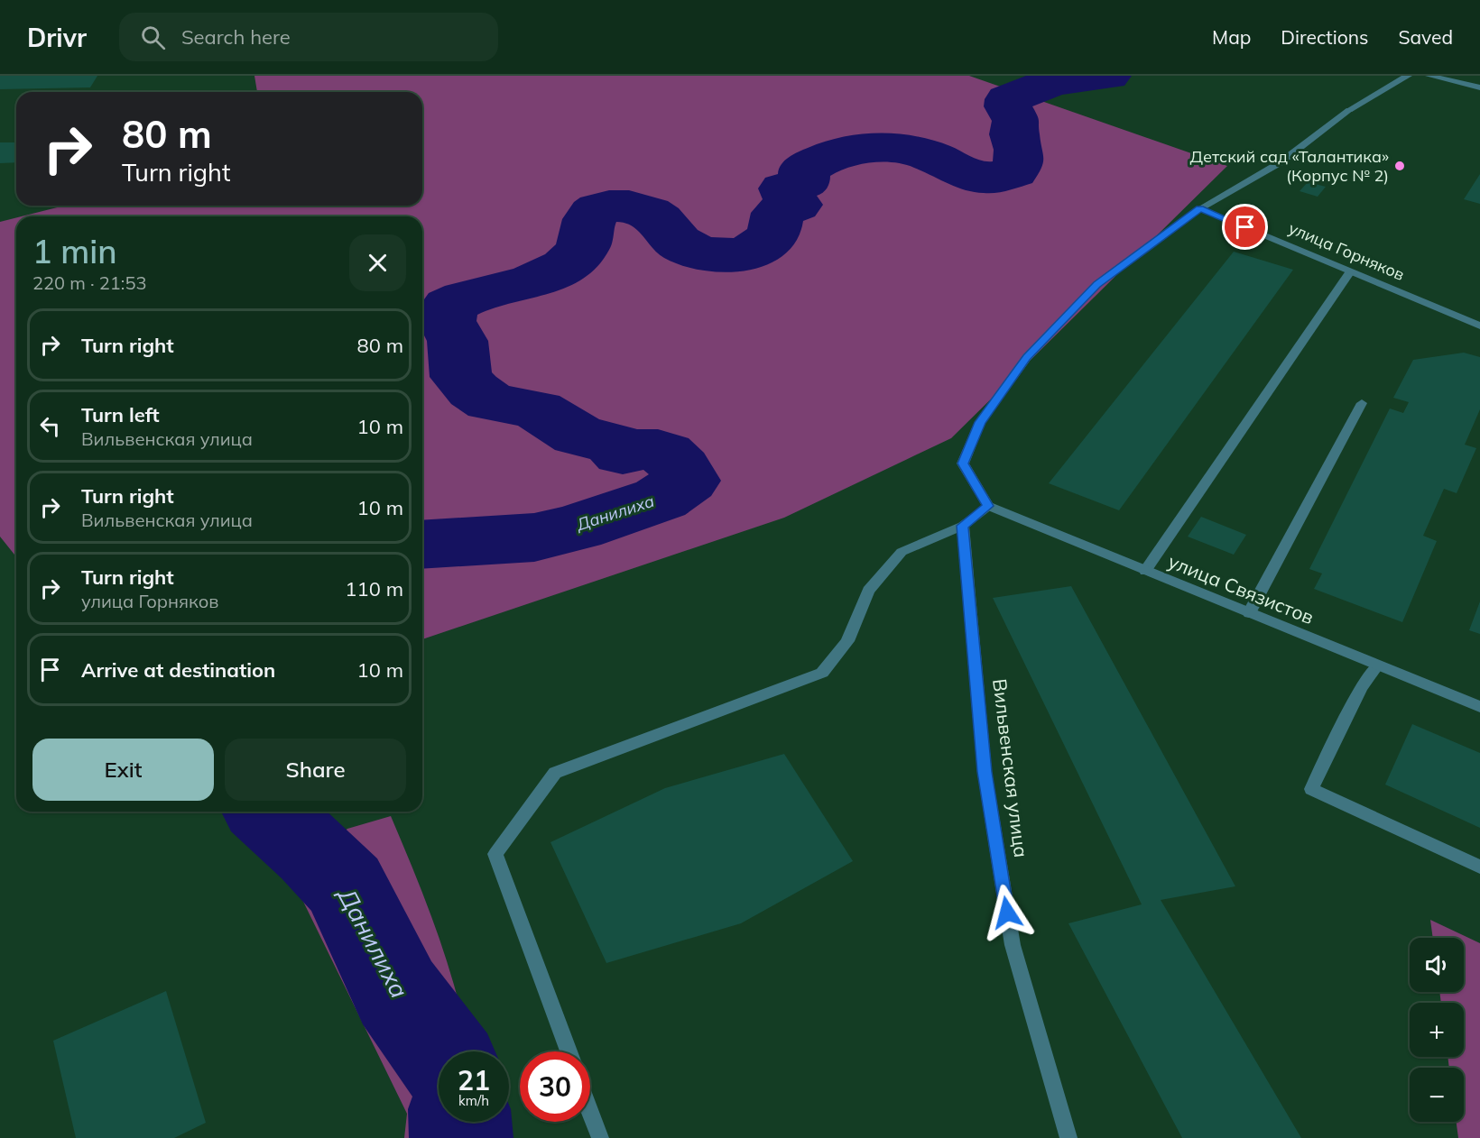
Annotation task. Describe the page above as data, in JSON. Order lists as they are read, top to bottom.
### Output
{
  "streets": {
    "street": ["улица Горняков", "улица Связистов", "Вильвенская улица"]
  },
  "water": ["Данилиха"],
  "places": ["Детский сад «Талантика» (Корпус № 2)"],
  "page": {
    "header": "Drivr",
    "search": "Search here",
    "nav": ["Map", "Directions", "Saved"],
    "turn": ["80 m", "Turn right"],
    "heading": ["1 min", "220 m · 21:53"],
    "list": [
      {
        "name": "Turn right",
        "value": "80 m"
      },
      {
        "name": "Turn left",
        "note": "Вильвенская улица",
        "value": "10 m"
      },
      {
        "name": "Turn right",
        "note": "Вильвенская улица",
        "value": "10 m"
      },
      {
        "name": "Turn right",
        "note": "улица Горняков",
        "value": "110 m"
      },
      {
        "name": "Arrive at destination",
        "value": "10 m"
      }
    ],
    "buttons": ["Exit", "Share"],
    "map_buttons": ["+", "−"],
    "speed": "21 km/h",
    "limit": "30"
  }
}
